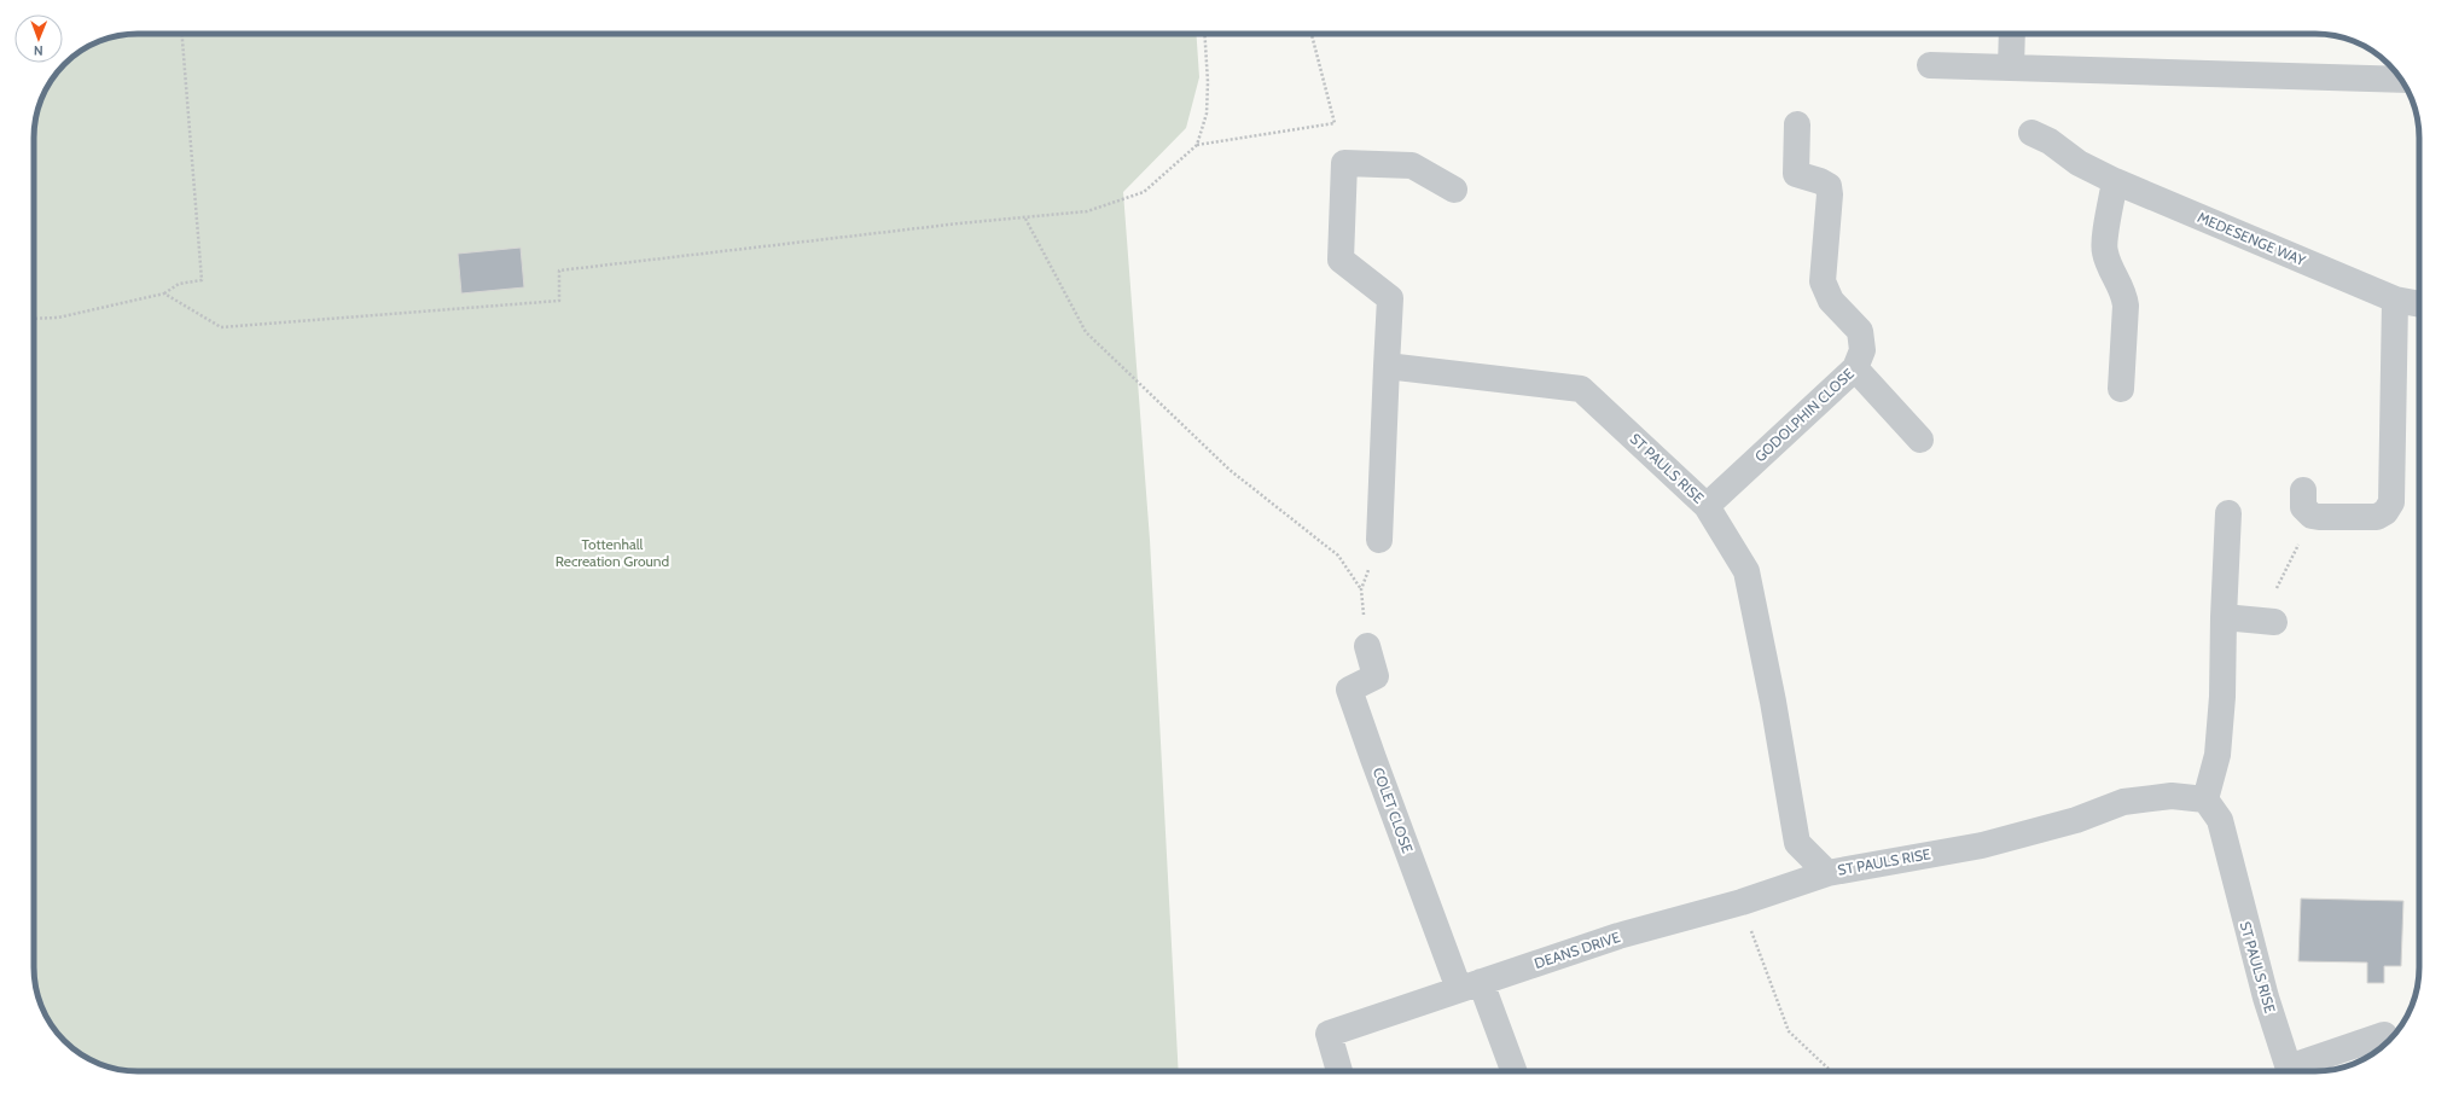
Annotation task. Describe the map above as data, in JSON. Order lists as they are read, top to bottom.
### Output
{
  "streets": {
    "street": [
      "MEDESENGE WAY",
      "GODOLPHIN CLOSE",
      "ST PAULS RISE",
      "COLET CLOSE",
      "DEANS DRIVE"
    ]
  },
  "crossings": [
    ["GODOLPHIN CLOSE", "ST PAULS RISE"],
    ["ST PAULS RISE", "DEANS DRIVE"],
    ["COLET CLOSE", "DEANS DRIVE"]
  ],
  "parks": ["Tottenhall Recreation Ground"],
  "north": "bottom"
}
